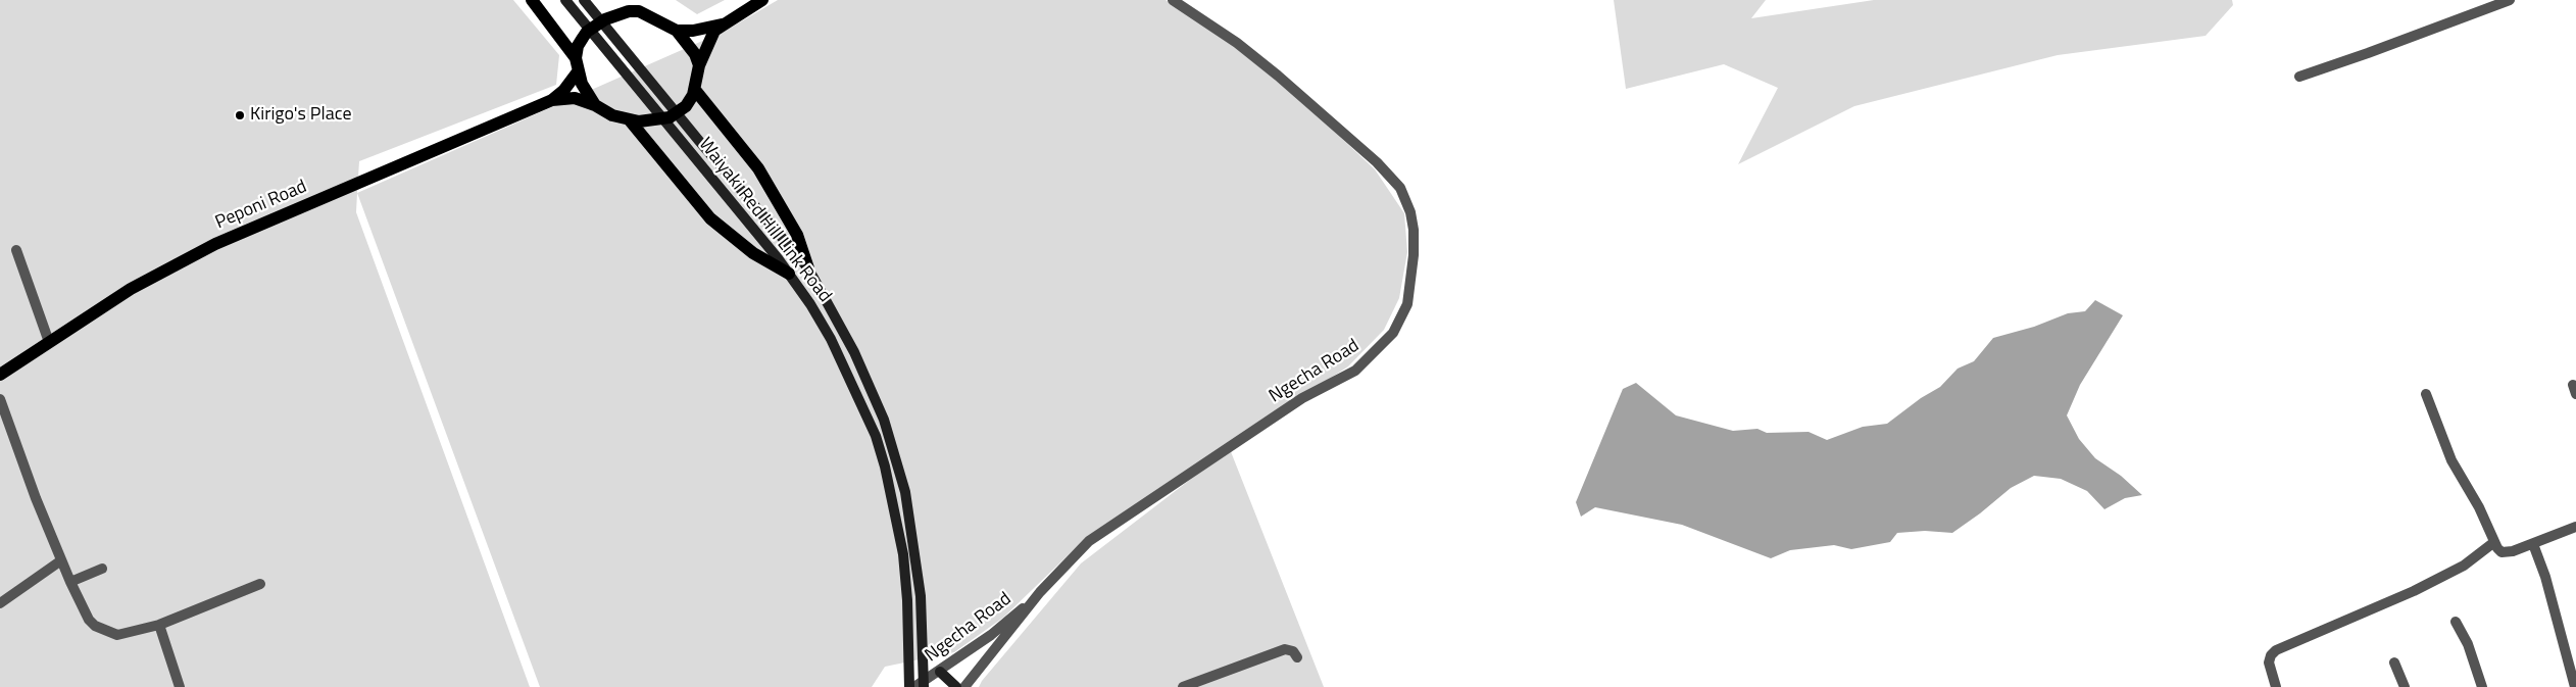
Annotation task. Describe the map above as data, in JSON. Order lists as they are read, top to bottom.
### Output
{
  "streets": {
    "main road": ["Peponi Road", "Waiyaki Red Hill Link Road"],
    "street": ["Ngecha Road"]
  },
  "places": ["Kirigo's Place"]
}
